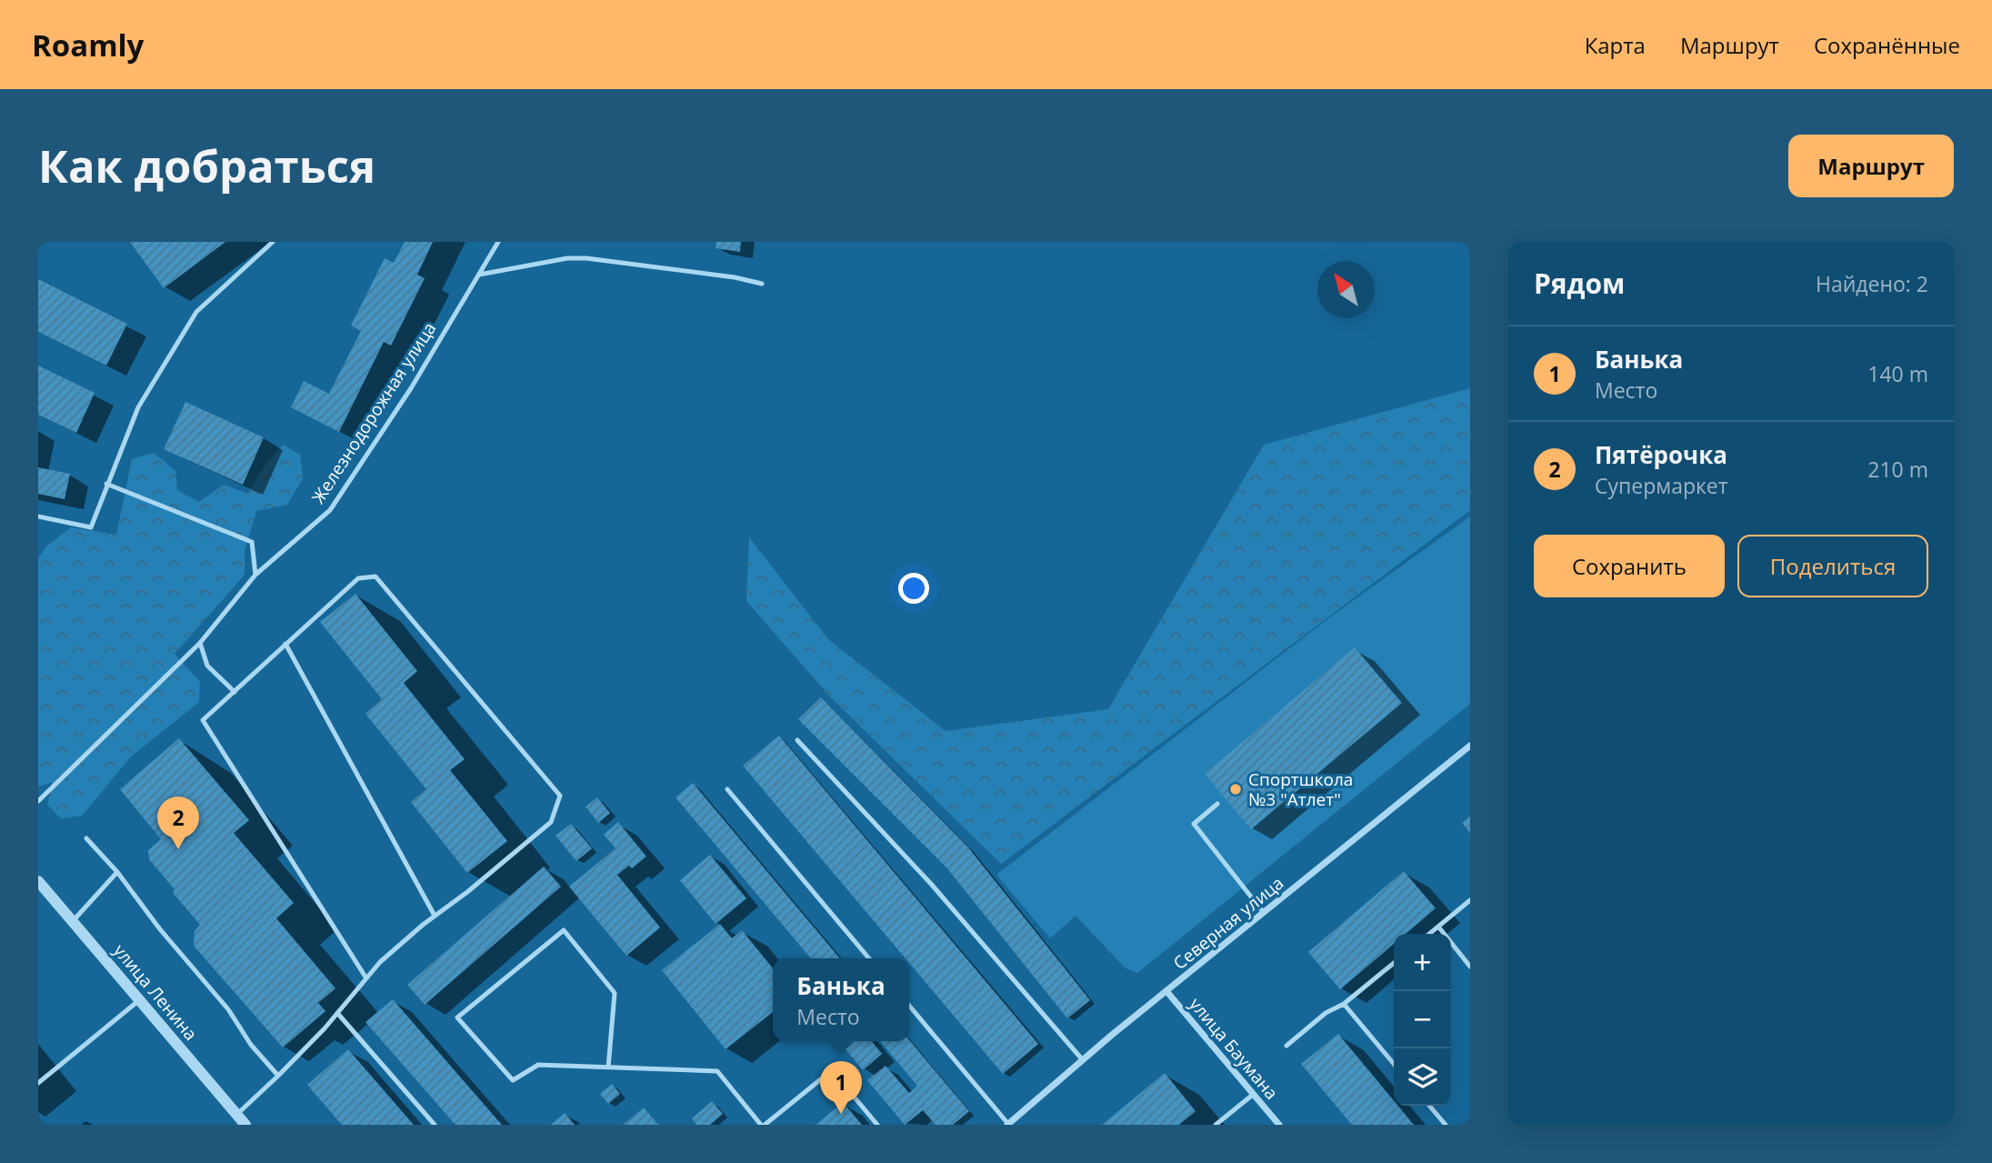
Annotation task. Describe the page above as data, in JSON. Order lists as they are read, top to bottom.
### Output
{
  "streets": {
    "street": ["Северная улица", "улица Ленина", "улица Баумана"],
    "lane": ["Железнодорожная улица"]
  },
  "crossings": [
    ["Северная улица", "улица Баумана"]
  ],
  "places": ["Спортшкола №3 \"Атлет\""],
  "north": "top left",
  "page": {
    "header": "Roamly",
    "nav": ["Карта", "Маршрут", "Сохранённые"],
    "buttons": [
      "Маршрут",
      ["Сохранить", "Поделиться"]
    ],
    "title": "Как добраться",
    "heading": ["Рядом", "Найдено: 2"],
    "list": [
      {
        "mark": "1",
        "name": "Банька",
        "note": "Место",
        "value": "140 m"
      },
      {
        "mark": "2",
        "name": "Пятёрочка",
        "note": "Супермаркет",
        "value": "210 m"
      }
    ],
    "pins": ["2", "1"],
    "map_buttons": ["+", "−"],
    "popup": ["Банька", "Место"]
  }
}
